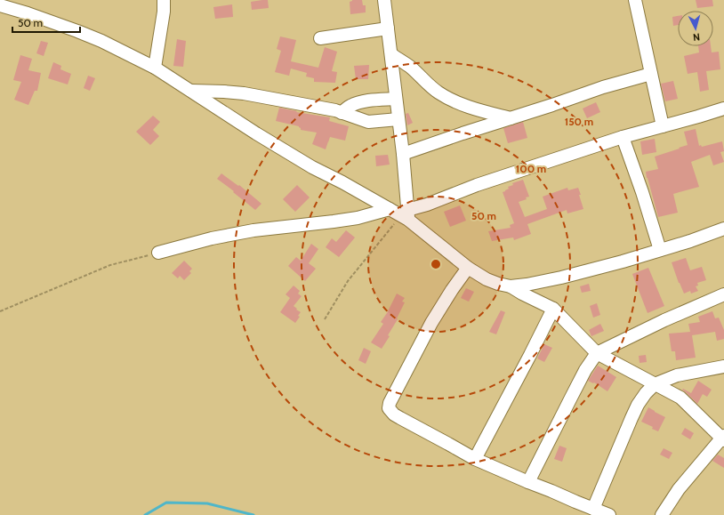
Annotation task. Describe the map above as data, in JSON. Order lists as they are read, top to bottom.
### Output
{
  "scale_bar": "50 m",
  "north": "bottom",
  "rings": ["150 m", "100 m", "50 m"]
}
